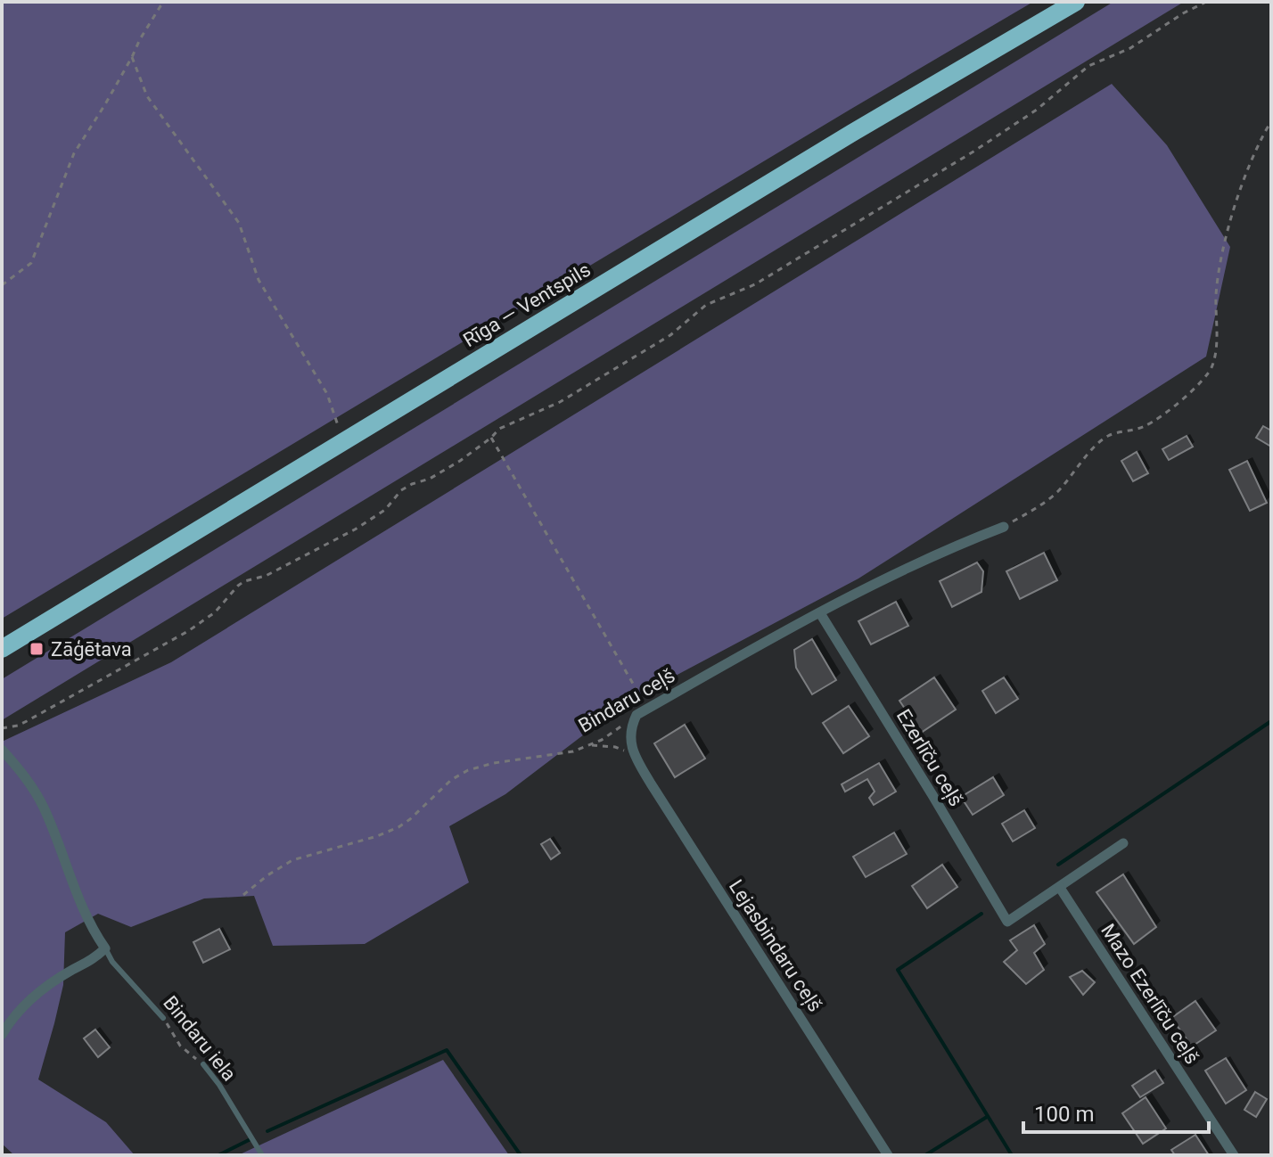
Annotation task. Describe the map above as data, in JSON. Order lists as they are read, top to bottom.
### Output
{
  "streets": {
    "highway": ["Rīga — Ventspils"],
    "street": [
      "Bindaru ceļš",
      "Ezerlīču ceļš",
      "Lejasbindaru ceļš",
      "Mazo Ezerlīču ceļš"
    ],
    "lane": ["Bindaru iela"]
  },
  "crossings": [
    ["Bindaru ceļš", "Ezerlīču ceļš"],
    ["Ezerlīču ceļš", "Mazo Ezerlīču ceļš"]
  ],
  "places": {
    "transit": ["Zāģētava"]
  },
  "scale_bar": "100 m"
}
